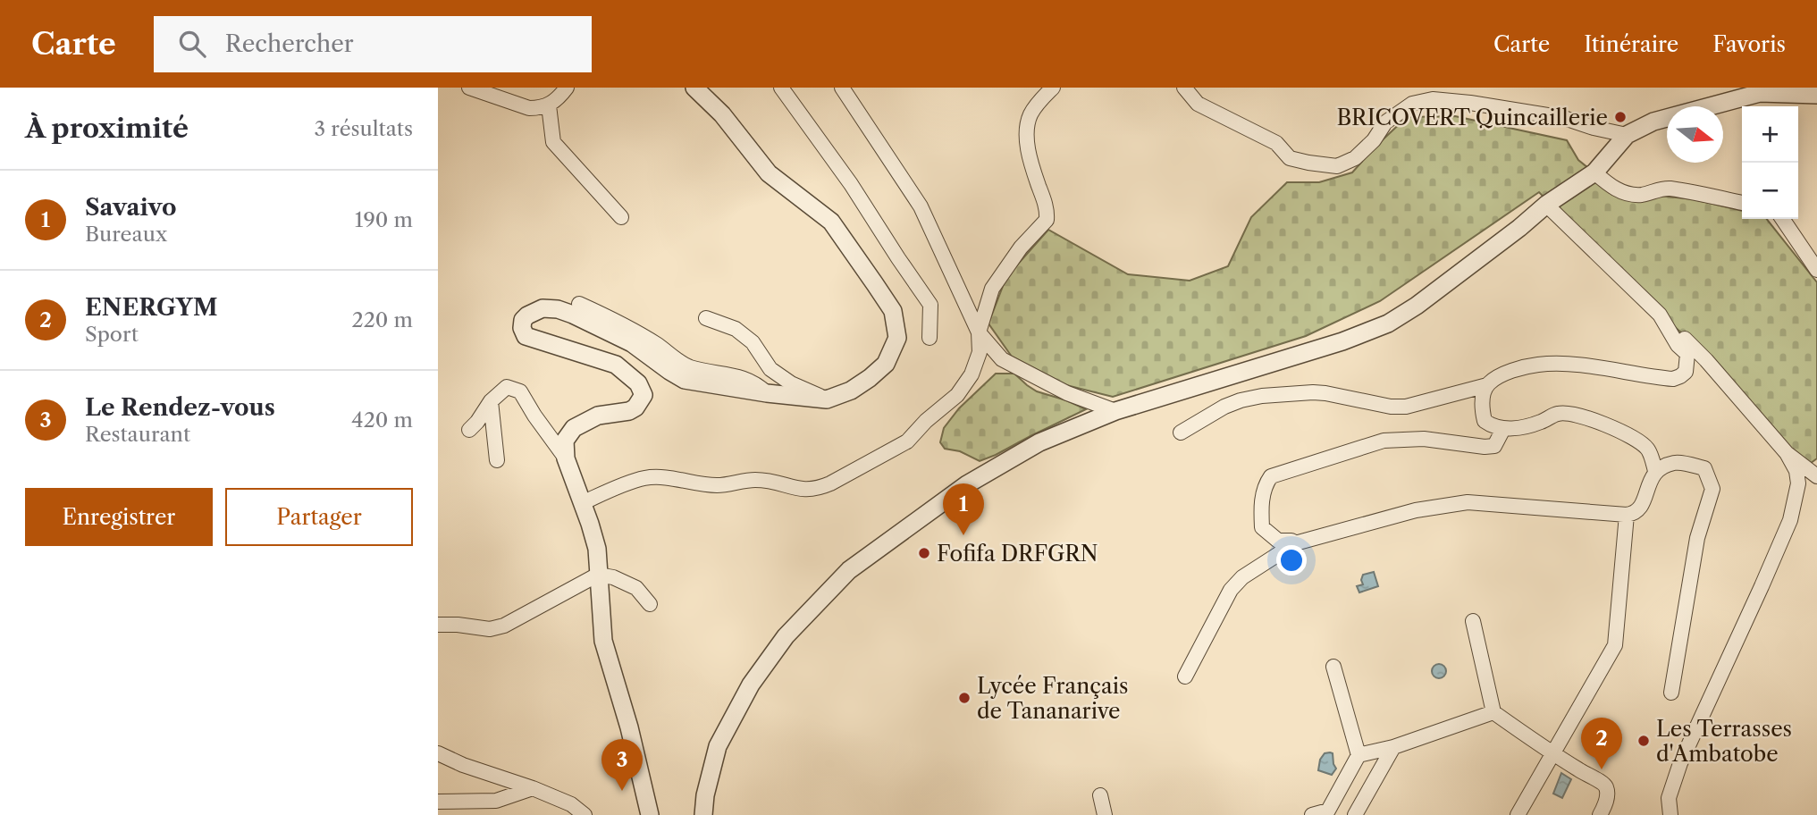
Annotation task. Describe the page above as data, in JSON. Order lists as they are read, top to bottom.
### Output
{
  "places": [
    "BRICOVERT Quincaillerie",
    "Fofifa DRFGRN",
    "Lycée Français de Tananarive",
    "Les Terrasses d'Ambatobe"
  ],
  "north": "right",
  "page": {
    "header": "Carte",
    "search": "Rechercher",
    "nav": ["Carte", "Itinéraire", "Favoris"],
    "heading": ["À proximité", "3 résultats"],
    "map_buttons": ["+", "−"],
    "list": [
      {
        "mark": "1",
        "name": "Savaivo",
        "note": "Bureaux",
        "value": "190 m"
      },
      {
        "mark": "2",
        "name": "ENERGYM",
        "note": "Sport",
        "value": "220 m"
      },
      {
        "mark": "3",
        "name": "Le Rendez-vous",
        "note": "Restaurant",
        "value": "420 m"
      }
    ],
    "buttons": ["Enregistrer", "Partager"],
    "pins": ["1", "2", "3"]
  }
}
